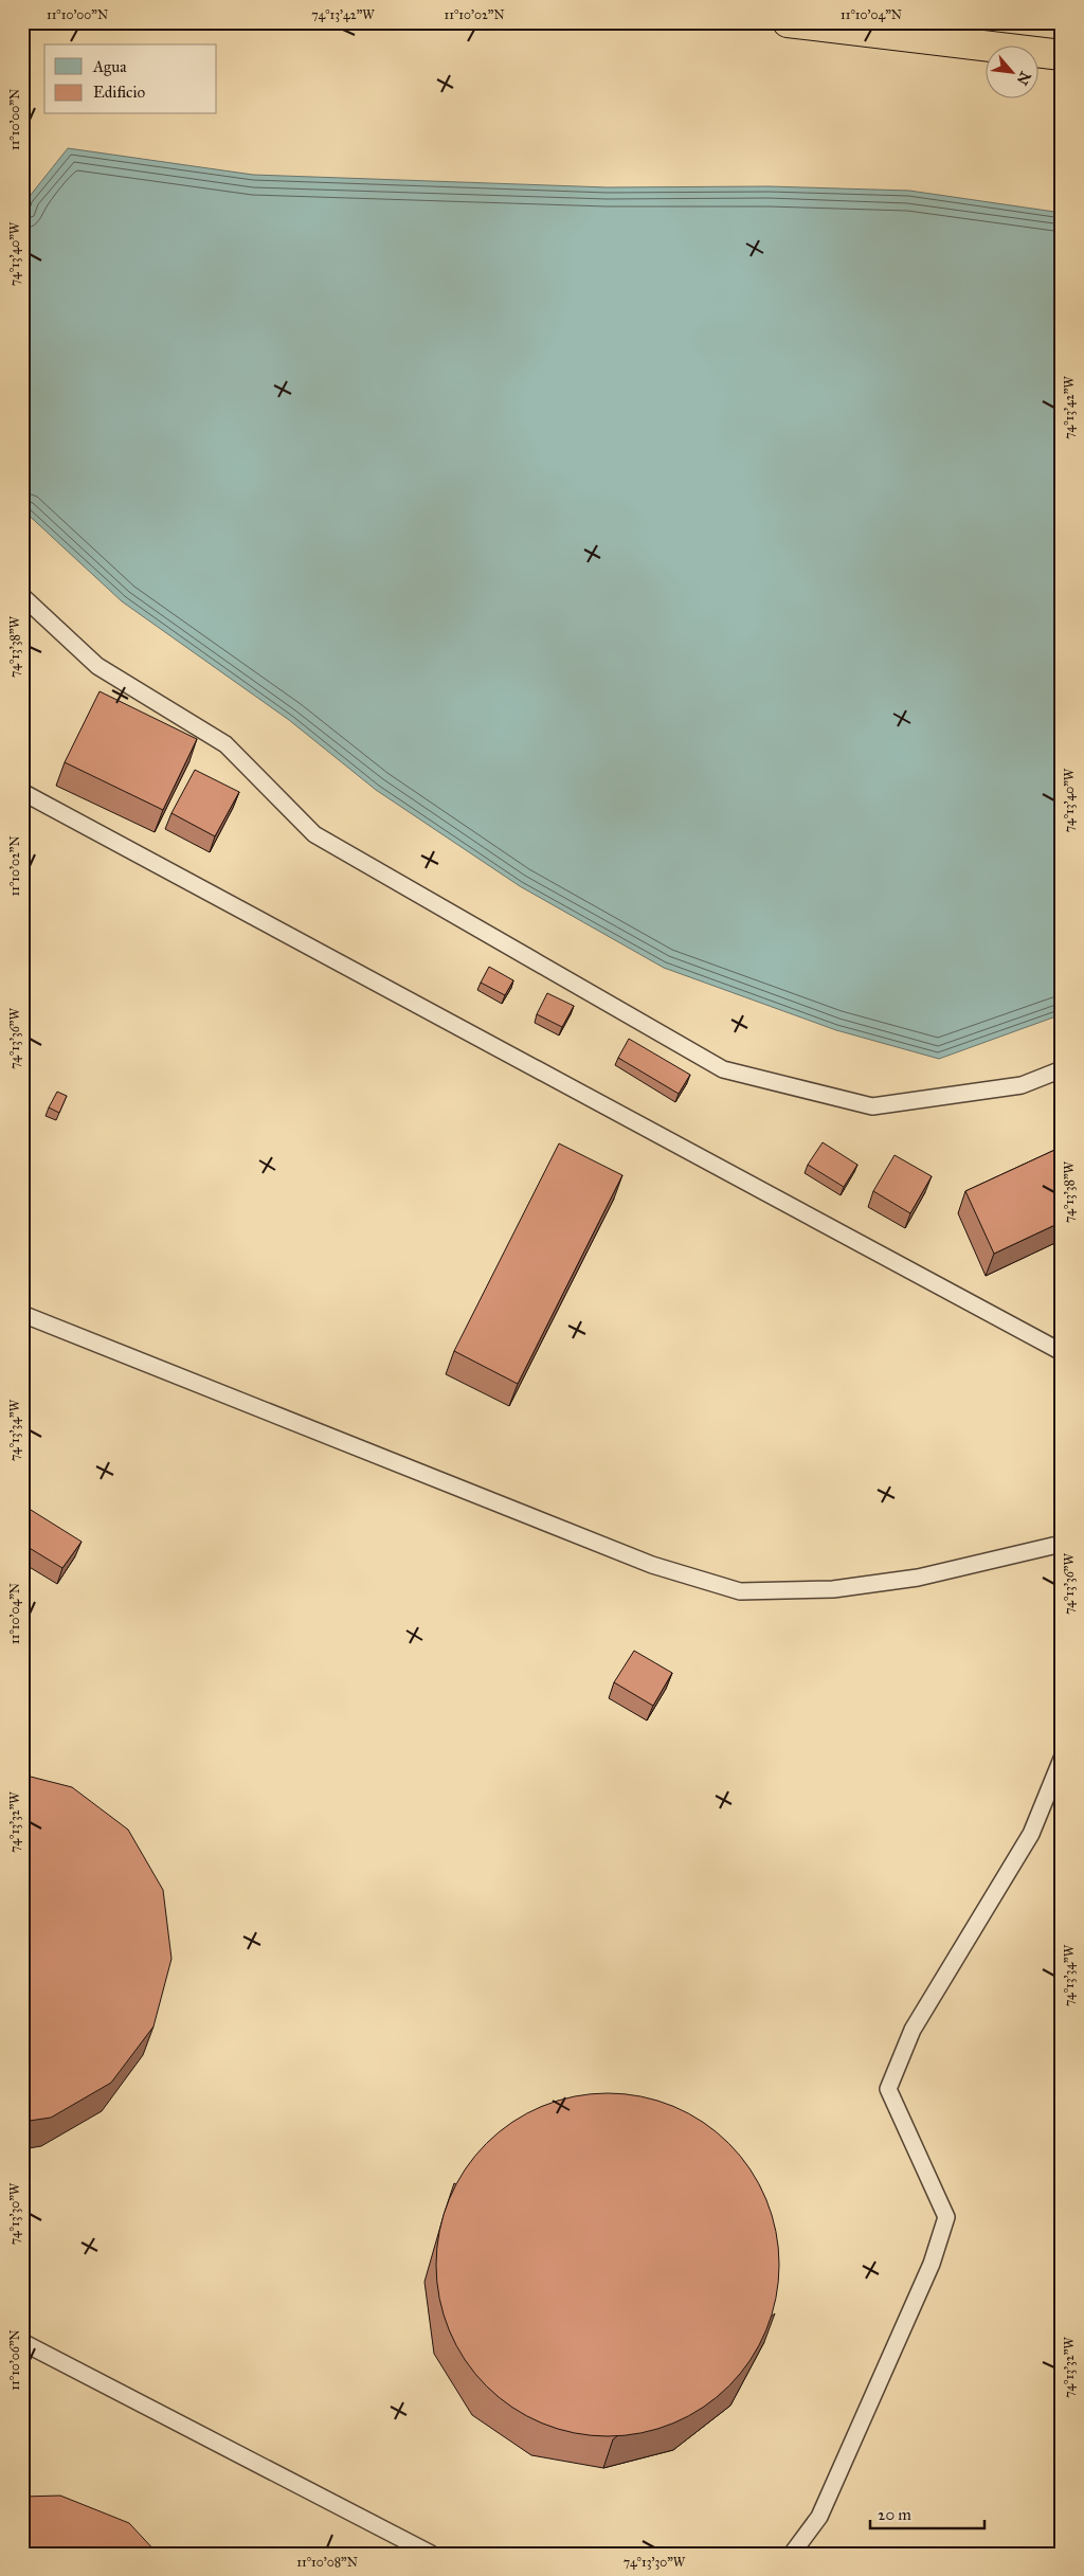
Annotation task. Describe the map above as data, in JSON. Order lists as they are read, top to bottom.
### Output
{
  "legend": ["Agua", "Edificio"],
  "scale_bar": "20 m",
  "north": "bottom right",
  "coordinates": [
    "11°10'00\"N",
    "74°13'42\"W",
    "11°10'02\"N",
    "11°10'04\"N",
    "74°13'40\"W",
    "74°13'38\"W",
    "74°13'36\"W",
    "74°13'34\"W",
    "74°13'32\"W",
    "74°13'30\"W",
    "11°10'06\"N",
    "11°10'08\"N"
  ]
}
